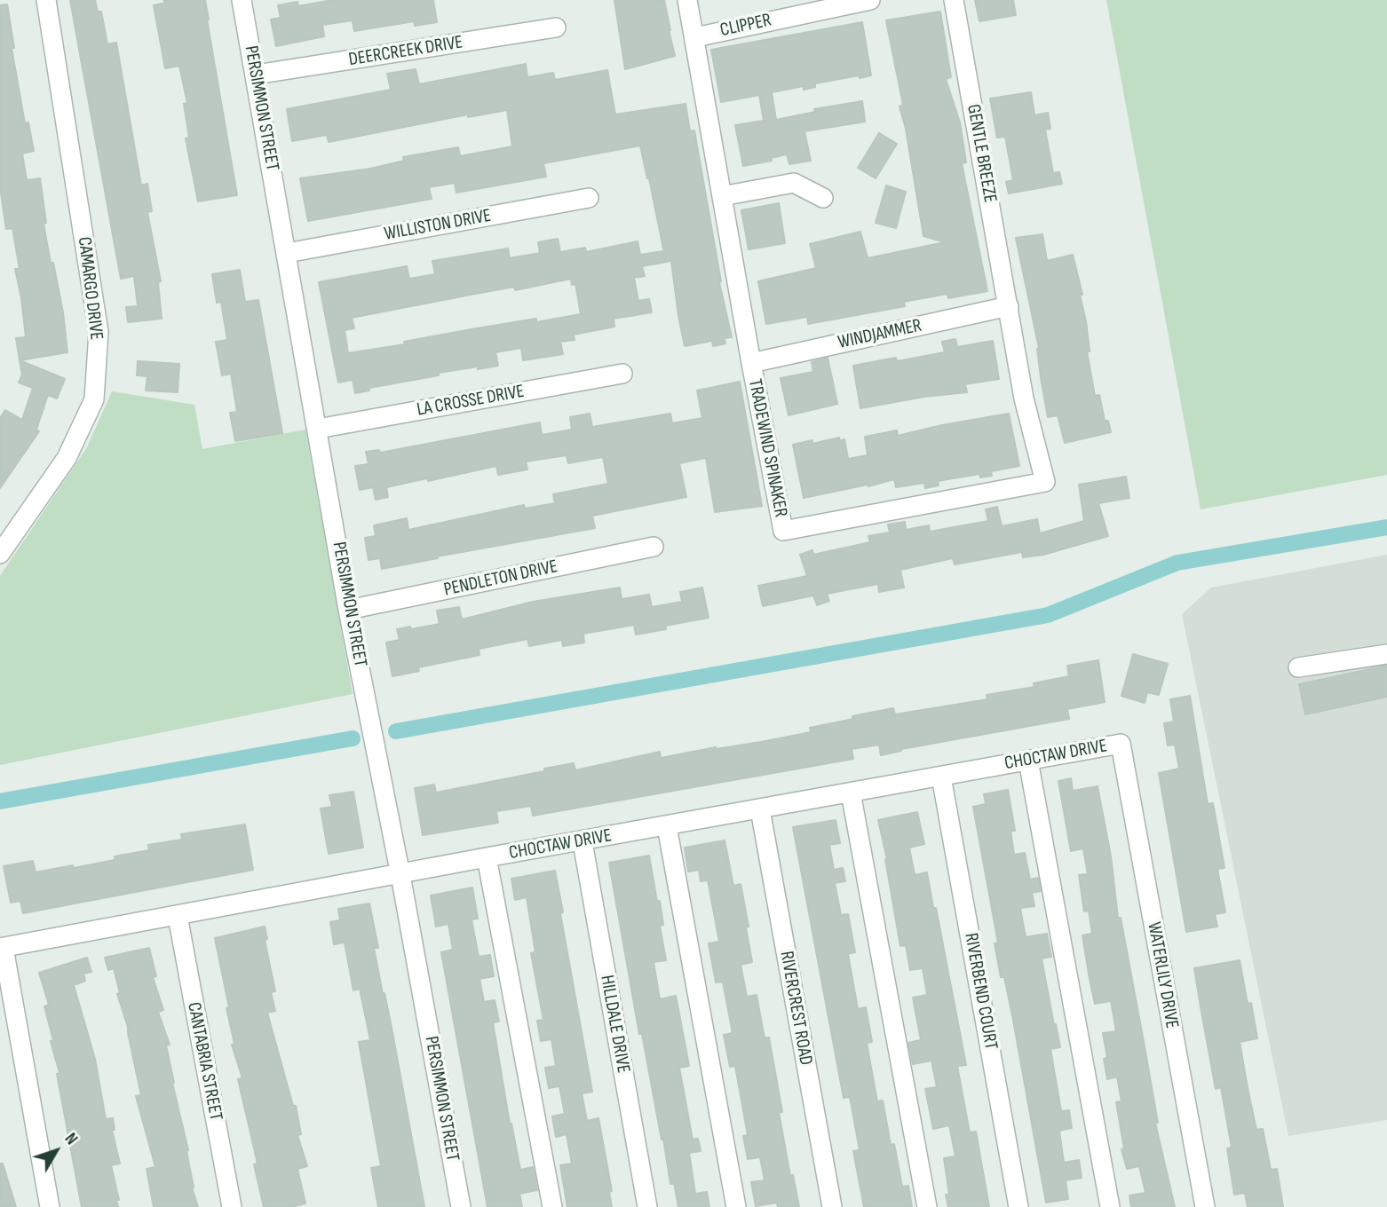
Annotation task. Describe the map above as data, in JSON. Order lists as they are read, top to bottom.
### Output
{
  "streets": {
    "street": [
      "CLIPPER",
      "DEERCREEK DRIVE",
      "PERSIMMON STREET",
      "GENTLE BREEZE",
      "WILLISTON DRIVE",
      "CAMARGO DRIVE",
      "WINDJAMMER",
      "LA CROSSE DRIVE",
      "TRADEWIND SPINAKER",
      "PENDLETON DRIVE",
      "CHOCTAW DRIVE",
      "WATERLILY DRIVE",
      "RIVERBEND COURT",
      "RIVERCREST ROAD",
      "HILLDALE DRIVE",
      "CANTABRIA STREET"
    ]
  },
  "crossings": [
    ["CLIPPER", "TRADEWIND SPINAKER"],
    ["DEERCREEK DRIVE", "PERSIMMON STREET"],
    ["PERSIMMON STREET", "WILLISTON DRIVE"],
    ["PERSIMMON STREET", "LA CROSSE DRIVE"],
    ["PERSIMMON STREET", "PENDLETON DRIVE"],
    ["PERSIMMON STREET", "CHOCTAW DRIVE"],
    ["GENTLE BREEZE", "WINDJAMMER"],
    ["GENTLE BREEZE", "TRADEWIND SPINAKER"],
    ["WINDJAMMER", "TRADEWIND SPINAKER"],
    ["CHOCTAW DRIVE", "WATERLILY DRIVE"],
    ["CHOCTAW DRIVE", "RIVERBEND COURT"],
    ["CHOCTAW DRIVE", "RIVERCREST ROAD"],
    ["CHOCTAW DRIVE", "HILLDALE DRIVE"],
    ["CHOCTAW DRIVE", "CANTABRIA STREET"]
  ],
  "north": "top right"
}
